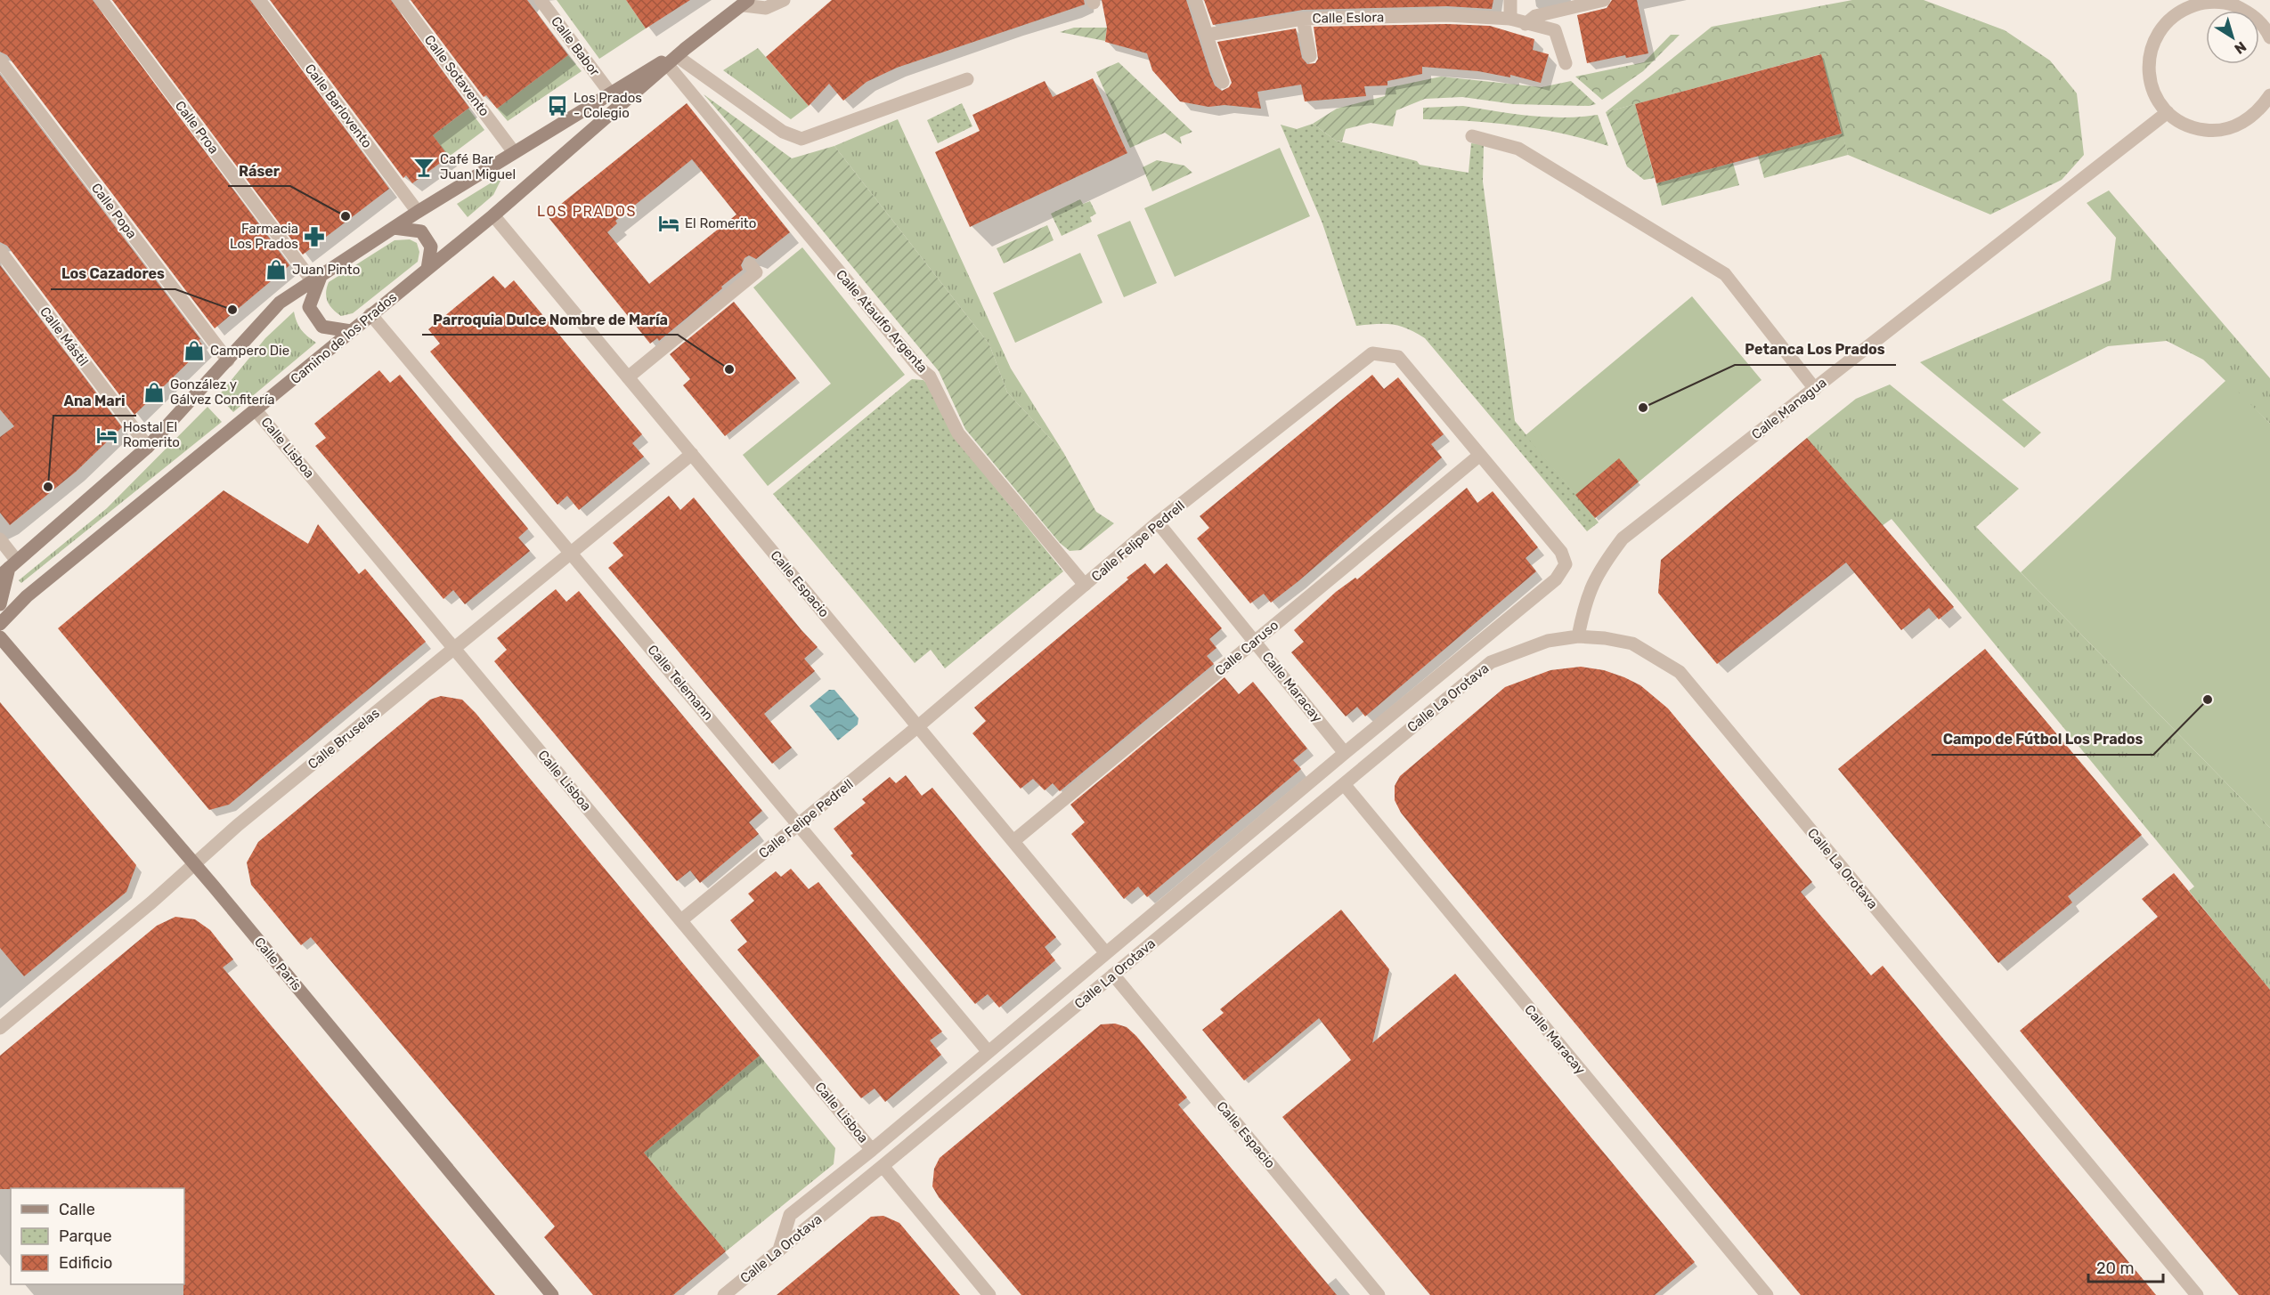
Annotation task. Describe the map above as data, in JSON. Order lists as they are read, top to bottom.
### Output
{
  "streets": {
    "main road": ["Camino de los Prados", "Calle París"],
    "street": [
      "Calle Eslora",
      "Calle Babor",
      "Calle Sotavento",
      "Calle Barlovento",
      "Calle Proa",
      "Calle Popa",
      "Calle Ataulfo Argenta",
      "Calle Mástil",
      "Calle Managua",
      "Calle Lisboa",
      "Calle Felipe Pedrell",
      "Calle Espacio",
      "Calle Caruso",
      "Calle Telemann",
      "Calle Maracay",
      "Calle La Orotava",
      "Calle Bruselas"
    ]
  },
  "crossings": [
    ["Calle Babor", "Camino de los Prados"],
    ["Calle Sotavento", "Camino de los Prados"],
    ["Calle Barlovento", "Camino de los Prados"],
    ["Calle Proa", "Camino de los Prados"],
    ["Calle Popa", "Camino de los Prados"],
    ["Calle Ataulfo Argenta", "Camino de los Prados"],
    ["Calle Ataulfo Argenta", "Calle Felipe Pedrell"],
    ["Calle Mástil", "Camino de los Prados"],
    ["Camino de los Prados", "Calle Lisboa"],
    ["Camino de los Prados", "Calle Espacio"],
    ["Camino de los Prados", "Calle Telemann"],
    ["Calle Managua", "Calle La Orotava"],
    ["Calle Lisboa", "Calle Felipe Pedrell"],
    ["Calle Lisboa", "Calle Bruselas"],
    ["Calle Felipe Pedrell", "Calle Espacio"],
    ["Calle Felipe Pedrell", "Calle Caruso"],
    ["Calle Felipe Pedrell", "Calle Telemann"],
    ["Calle Felipe Pedrell", "Calle Maracay"],
    ["Calle Espacio", "Calle Caruso"],
    ["Calle Espacio", "Calle La Orotava"],
    ["Calle Espacio", "Calle Bruselas"],
    ["Calle Caruso", "Calle Maracay"],
    ["Calle Telemann", "Calle Bruselas"],
    ["Calle Maracay", "Calle La Orotava"],
    ["Calle Bruselas", "Calle París"]
  ],
  "districts": ["LOS PRADOS"],
  "places": {
    "bus stop": ["Los Prados - Colegio"],
    "bar": ["Café Bar Juan Miguel"],
    "other": [
      "Ráser",
      "Los Cazadores",
      "Parroquia Dulce Nombre de María",
      "Petanca Los Prados",
      "Ana Mari",
      "Campo de Fútbol Los Prados"
    ],
    "hotel": ["El Romerito", "Hostal El Romerito"],
    "pharmacy": ["Farmacia Los Prados"],
    "shop": ["Juan Pinto", "Campero Die", "González y Gálvez Confitería"]
  },
  "legend": ["Calle", "Parque", "Edificio"],
  "scale_bar": "20 m",
  "north": "bottom right"
}
